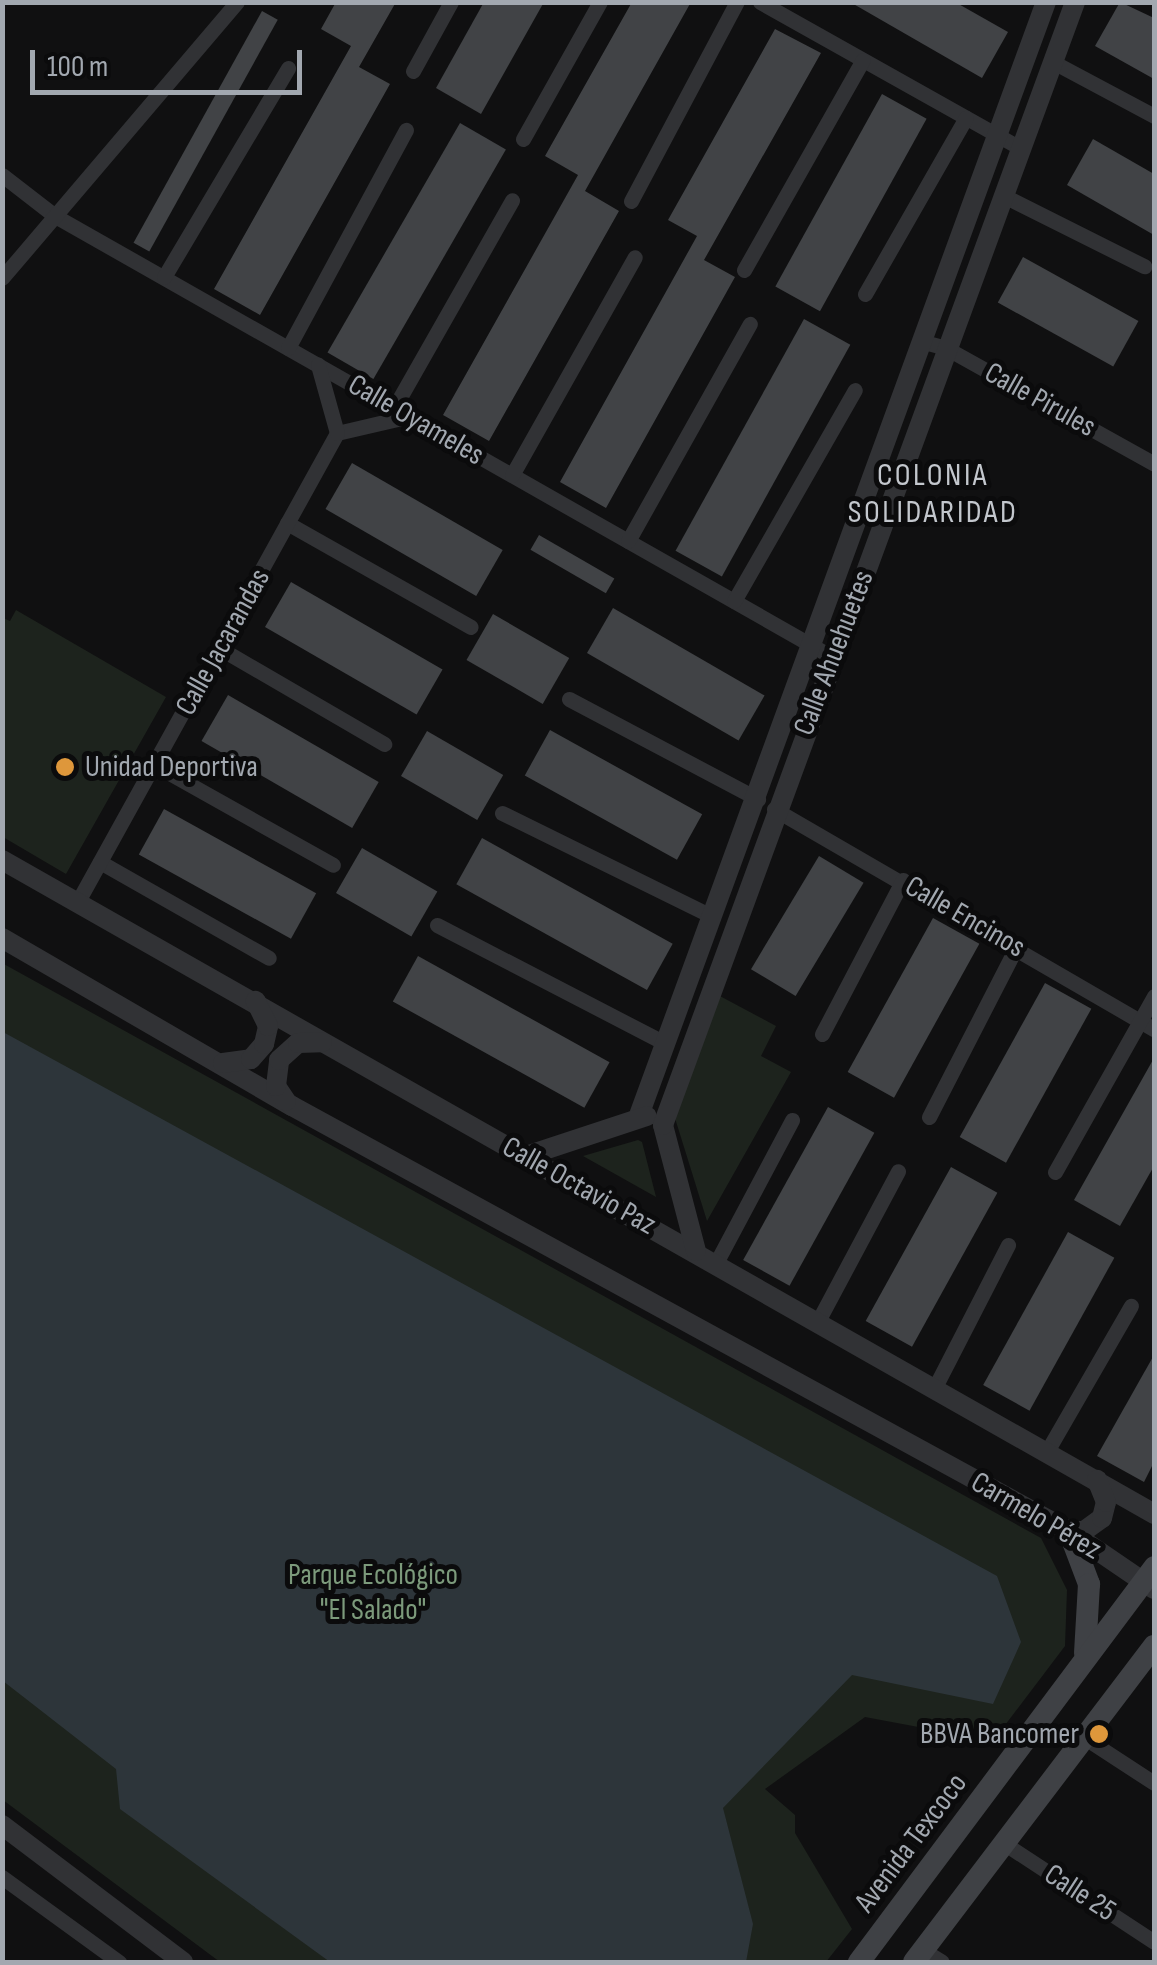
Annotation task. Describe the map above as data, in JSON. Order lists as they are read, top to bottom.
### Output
{
  "streets": {
    "main road": ["Avenida Texcoco"],
    "street": [
      "Calle Pirules",
      "Calle Oyameles",
      "Calle Jacarandas",
      "Calle Ahuehuetes",
      "Calle Encinos",
      "Calle Octavio Paz",
      "Carmelo Pérez",
      "Calle 25"
    ]
  },
  "crossings": [
    ["Calle Pirules", "Calle Ahuehuetes"],
    ["Calle Oyameles", "Calle Ahuehuetes"],
    ["Calle Jacarandas", "Calle Octavio Paz"],
    ["Calle Ahuehuetes", "Calle Encinos"],
    ["Carmelo Pérez", "Avenida Texcoco"]
  ],
  "districts": ["COLONIA SOLIDARIDAD"],
  "parks": ["Parque Ecológico \"El Salado\""],
  "places": ["Unidad Deportiva", "BBVA Bancomer"],
  "scale_bar": "100 m"
}
